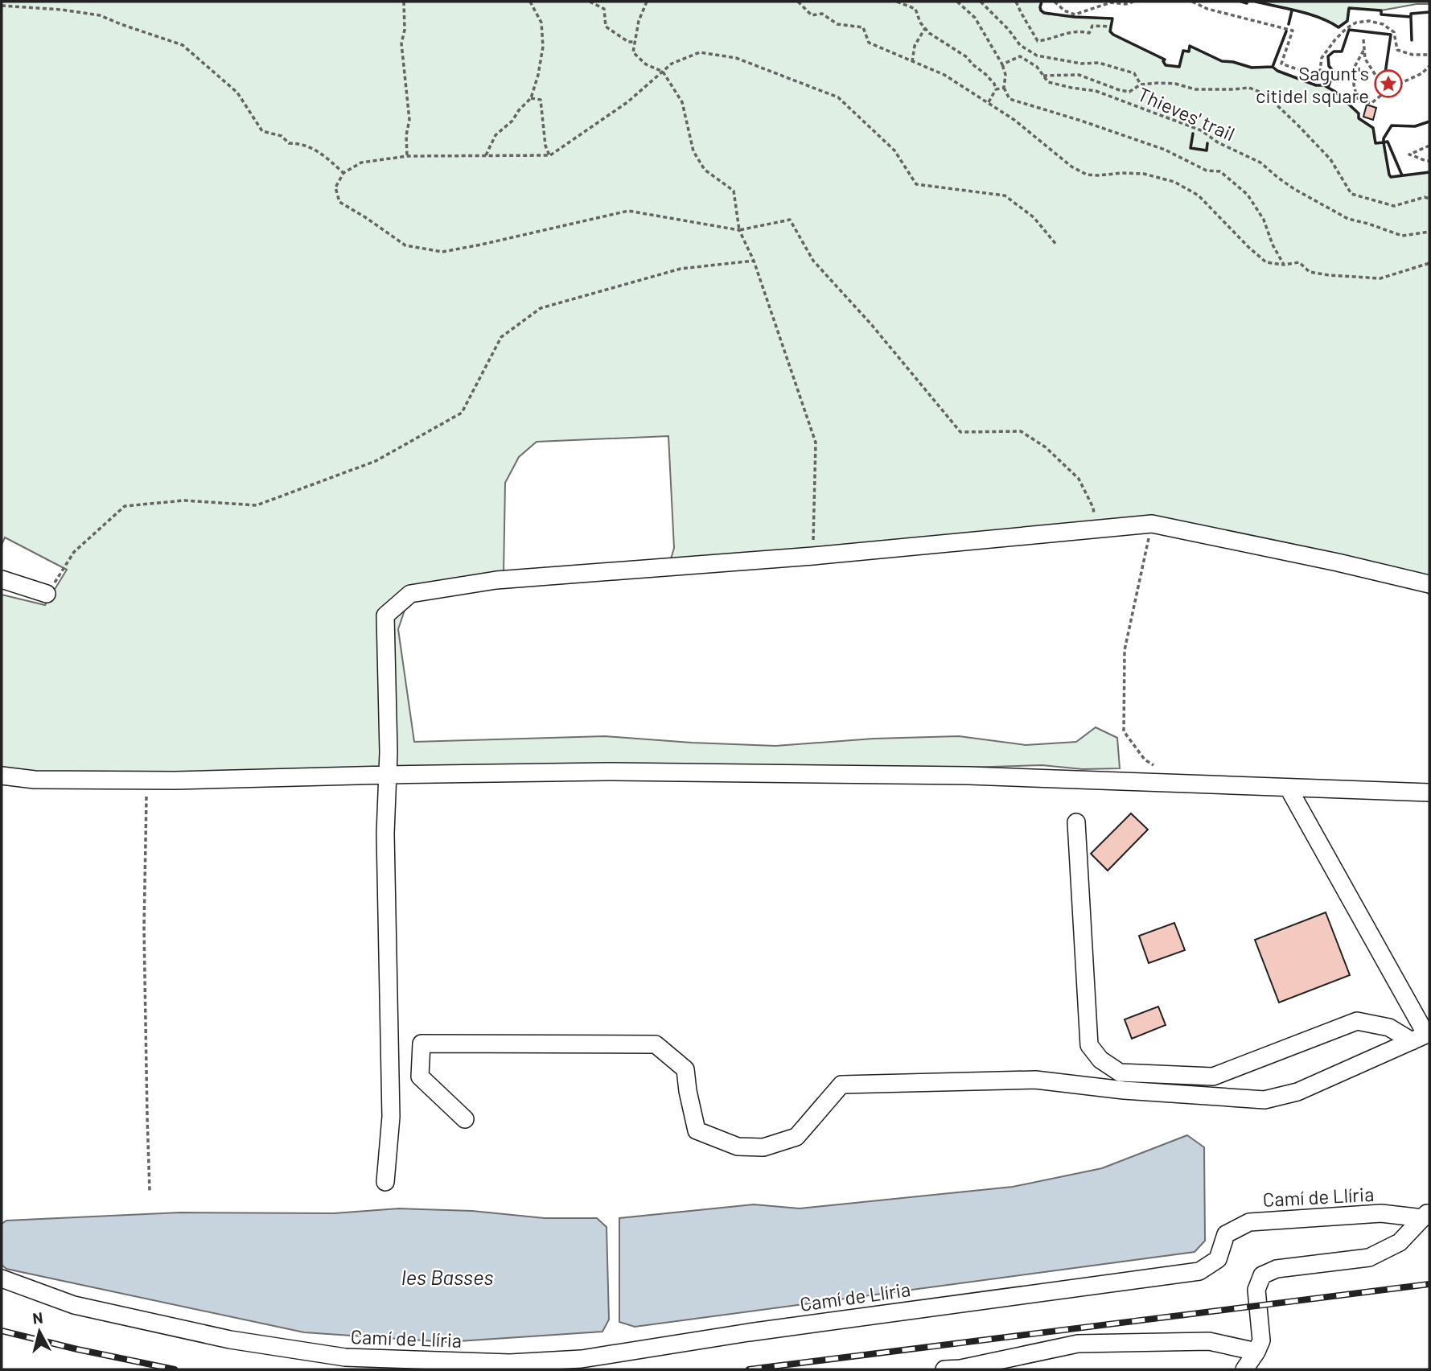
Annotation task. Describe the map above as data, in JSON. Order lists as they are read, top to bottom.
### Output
{
  "streets": {
    "street": ["Camí de Llíria"],
    "path": ["Thieves' trail"]
  },
  "water": ["les Basses"],
  "places": {
    "place": ["Sagunt's citidel square"]
  },
  "north": "top"
}
